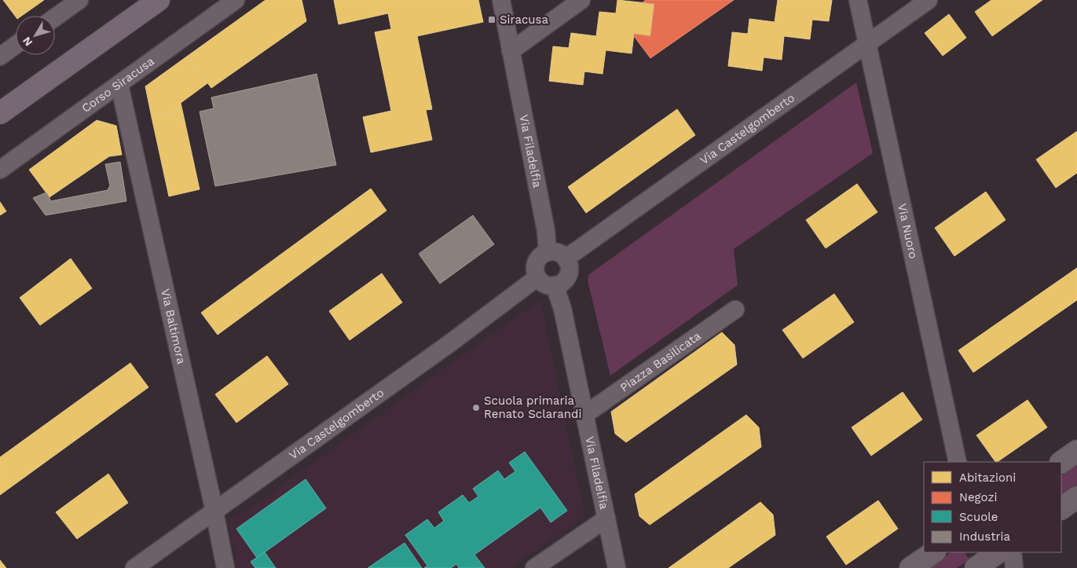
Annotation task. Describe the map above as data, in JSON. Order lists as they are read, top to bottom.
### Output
{
  "streets": {
    "street": [
      "Corso Siracusa",
      "Via Castelgomberto",
      "Via Filadelfia",
      "Via Nuoro",
      "Via Baltimora",
      "Piazza Basilicata"
    ]
  },
  "crossings": [
    ["Corso Siracusa", "Via Baltimora"],
    ["Via Castelgomberto", "Via Filadelfia"],
    ["Via Castelgomberto", "Via Nuoro"],
    ["Via Castelgomberto", "Via Baltimora"],
    ["Via Filadelfia", "Piazza Basilicata"]
  ],
  "places": {
    "transit": ["Siracusa"],
    "other": ["Scuola primaria Renato Sclarandi"]
  },
  "legend": [
    "Abitazioni",
    "Negozi",
    "Scuole",
    "Industria"
  ],
  "north": "bottom left"
}
